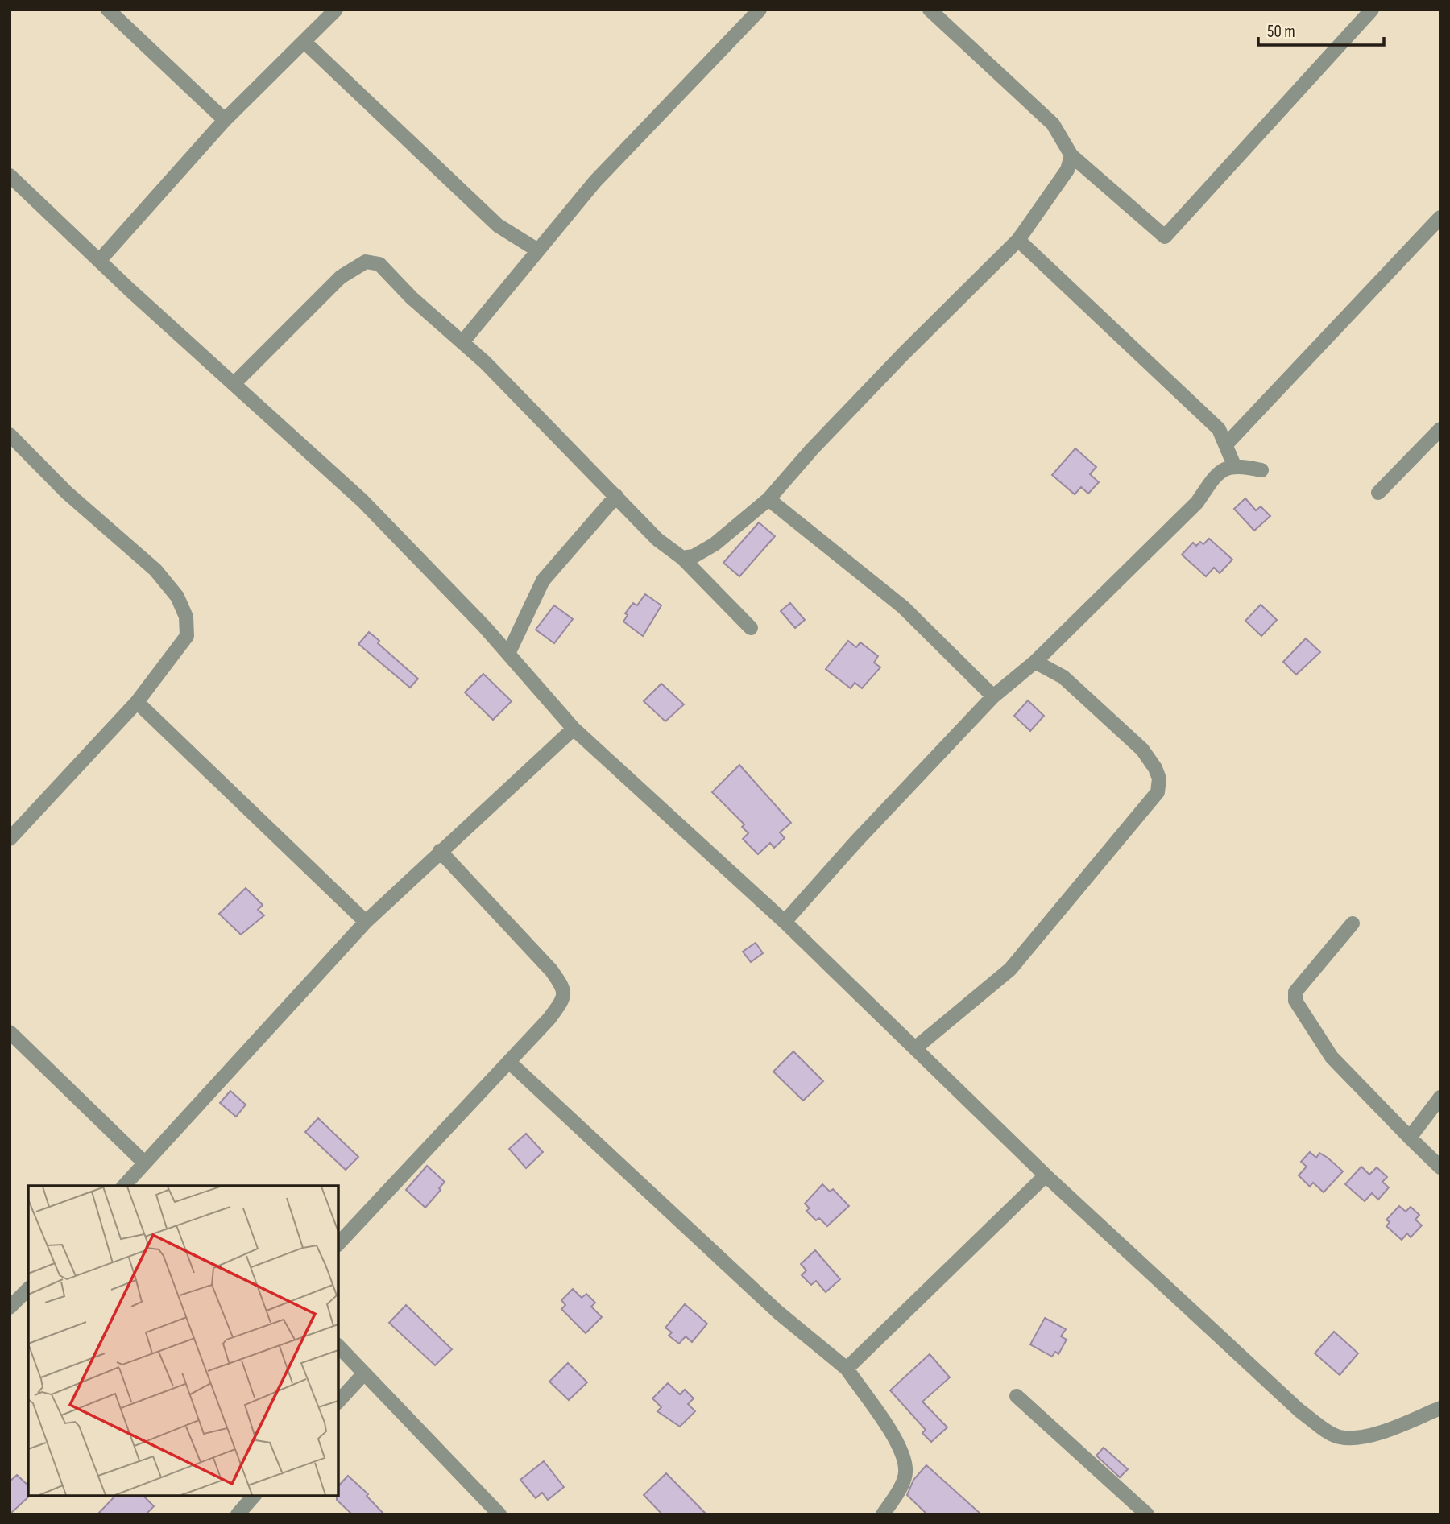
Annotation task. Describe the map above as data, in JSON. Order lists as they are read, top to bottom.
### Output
{
  "scale_bar": "50 m"
}
